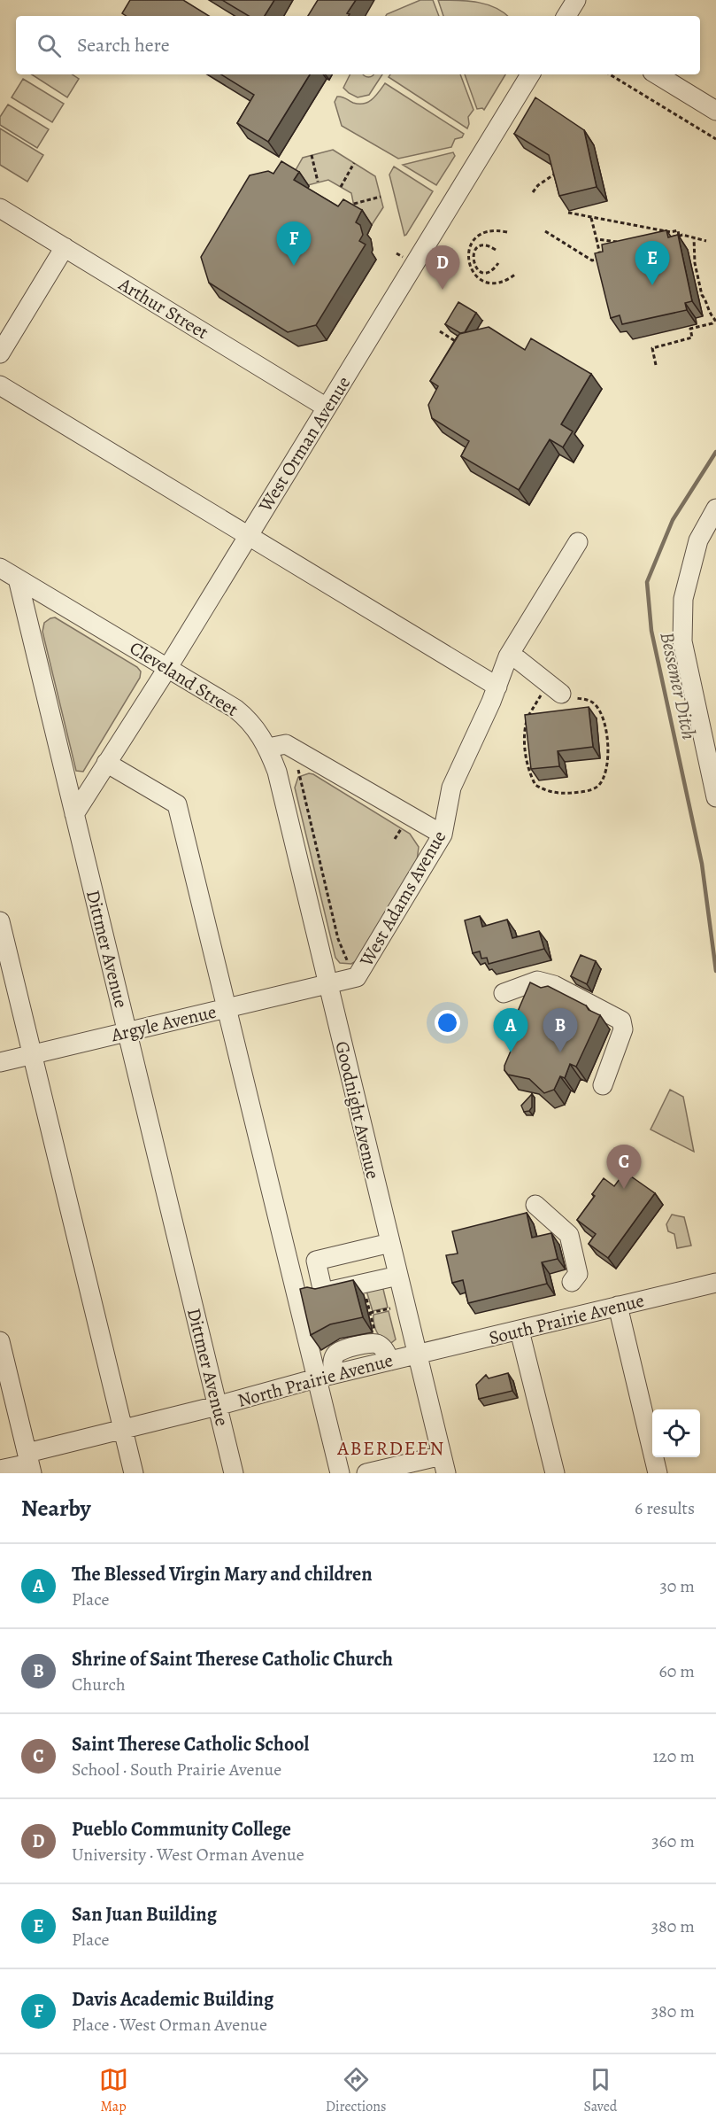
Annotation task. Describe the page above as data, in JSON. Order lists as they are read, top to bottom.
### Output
{
  "streets": {
    "street": [
      "Arthur Street",
      "West Orman Avenue",
      "Cleveland Street",
      "West Adams Avenue",
      "Dittmer Avenue",
      "Argyle Avenue",
      "Goodnight Avenue",
      "South Prairie Avenue",
      "North Prairie Avenue"
    ]
  },
  "crossings": [
    ["Arthur Street", "West Orman Avenue"],
    ["West Orman Avenue", "Cleveland Street"],
    ["West Orman Avenue", "Dittmer Avenue"],
    ["Cleveland Street", "Dittmer Avenue"],
    ["Cleveland Street", "Goodnight Avenue"],
    ["West Adams Avenue", "Argyle Avenue"],
    ["West Adams Avenue", "Goodnight Avenue"],
    ["Dittmer Avenue", "Argyle Avenue"],
    ["Dittmer Avenue", "North Prairie Avenue"],
    ["Argyle Avenue", "Goodnight Avenue"],
    ["Goodnight Avenue", "South Prairie Avenue"],
    ["Goodnight Avenue", "North Prairie Avenue"],
    ["South Prairie Avenue", "North Prairie Avenue"]
  ],
  "districts": ["ABERDEEN"],
  "water": ["Bessemer Ditch"],
  "page": {
    "search": "Search here",
    "pins": [
      "F",
      "E",
      "D",
      "A",
      "B",
      "C"
    ],
    "heading": ["Nearby", "6 results"],
    "list": [
      {
        "mark": "A",
        "name": "The Blessed Virgin Mary and children",
        "note": "Place",
        "value": "30 m"
      },
      {
        "mark": "B",
        "name": "Shrine of Saint Therese Catholic Church",
        "note": "Church",
        "value": "60 m"
      },
      {
        "mark": "C",
        "name": "Saint Therese Catholic School",
        "note": "School · South Prairie Avenue",
        "value": "120 m"
      },
      {
        "mark": "D",
        "name": "Pueblo Community College",
        "note": "University · West Orman Avenue",
        "value": "360 m"
      },
      {
        "mark": "E",
        "name": "San Juan Building",
        "note": "Place",
        "value": "380 m"
      },
      {
        "mark": "F",
        "name": "Davis Academic Building",
        "note": "Place · West Orman Avenue",
        "value": "380 m"
      }
    ],
    "nav": ["Map", "Directions", "Saved"]
  }
}
